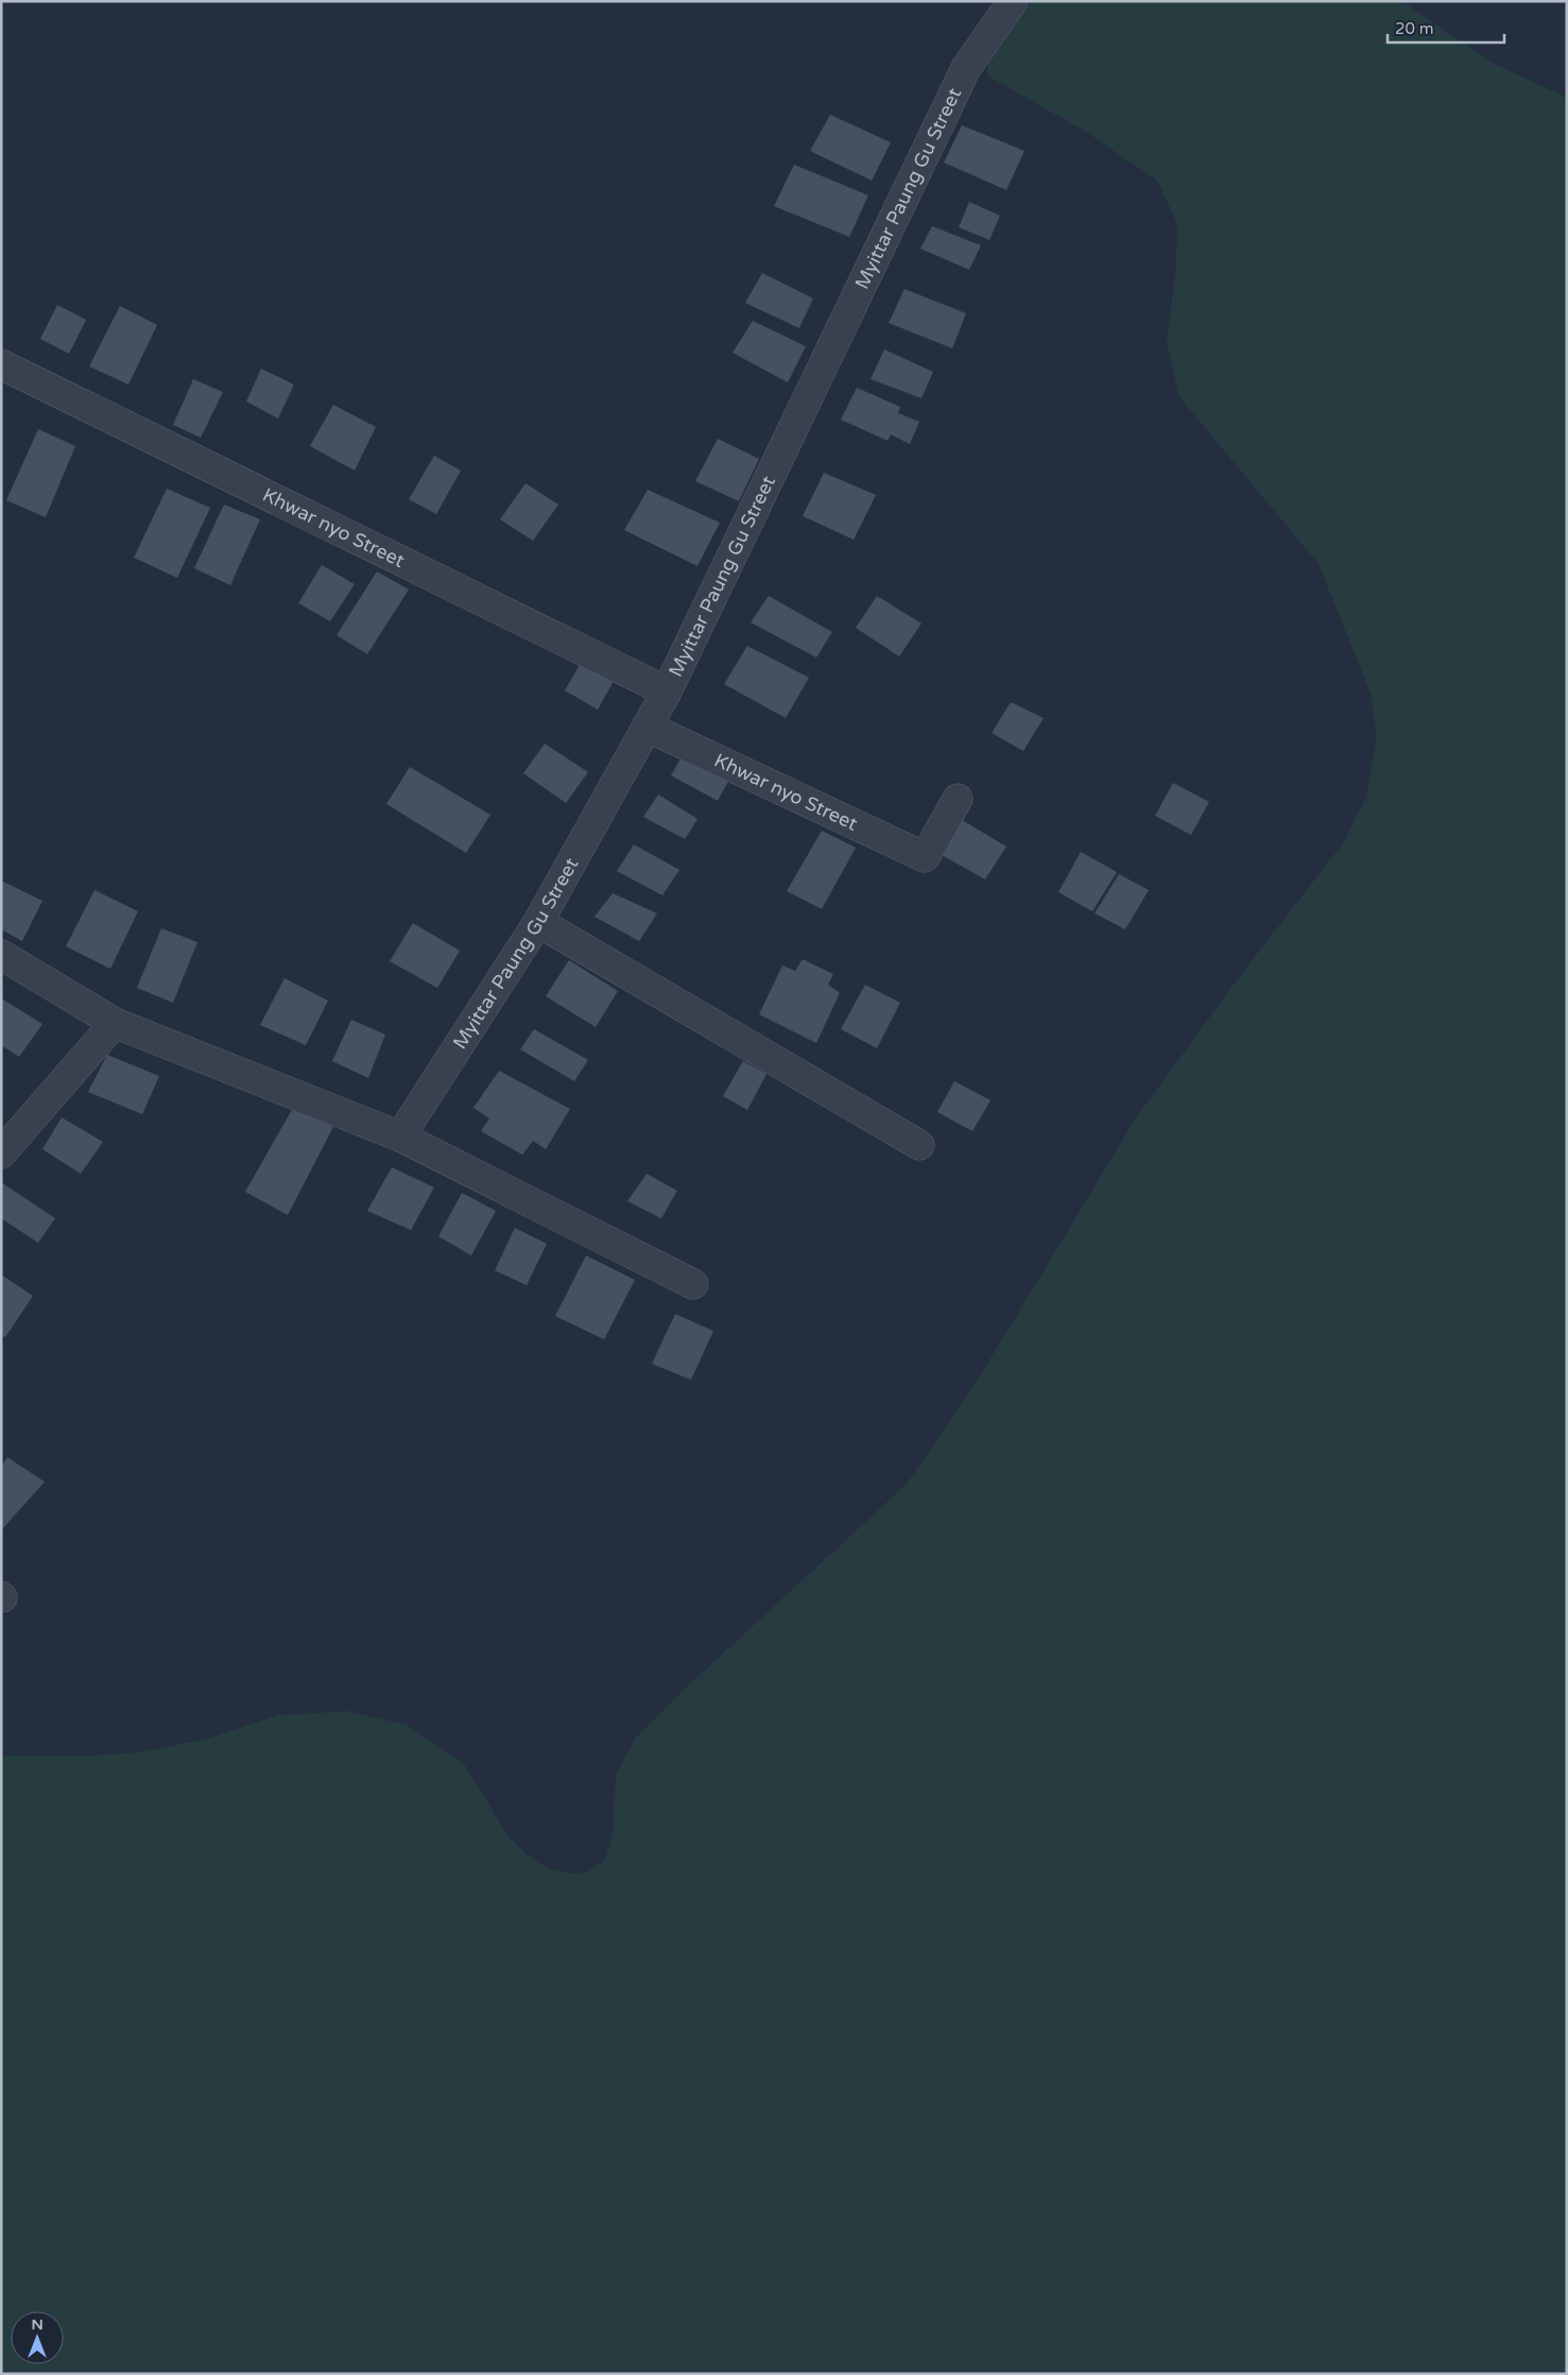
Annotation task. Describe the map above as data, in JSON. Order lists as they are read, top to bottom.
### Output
{
  "streets": {
    "street": ["Myittar Paung Gu Street", "Khwar nyo Street"]
  },
  "crossings": [
    ["Myittar Paung Gu Street", "Khwar nyo Street"]
  ],
  "scale_bar": "20 m",
  "north": "top"
}
